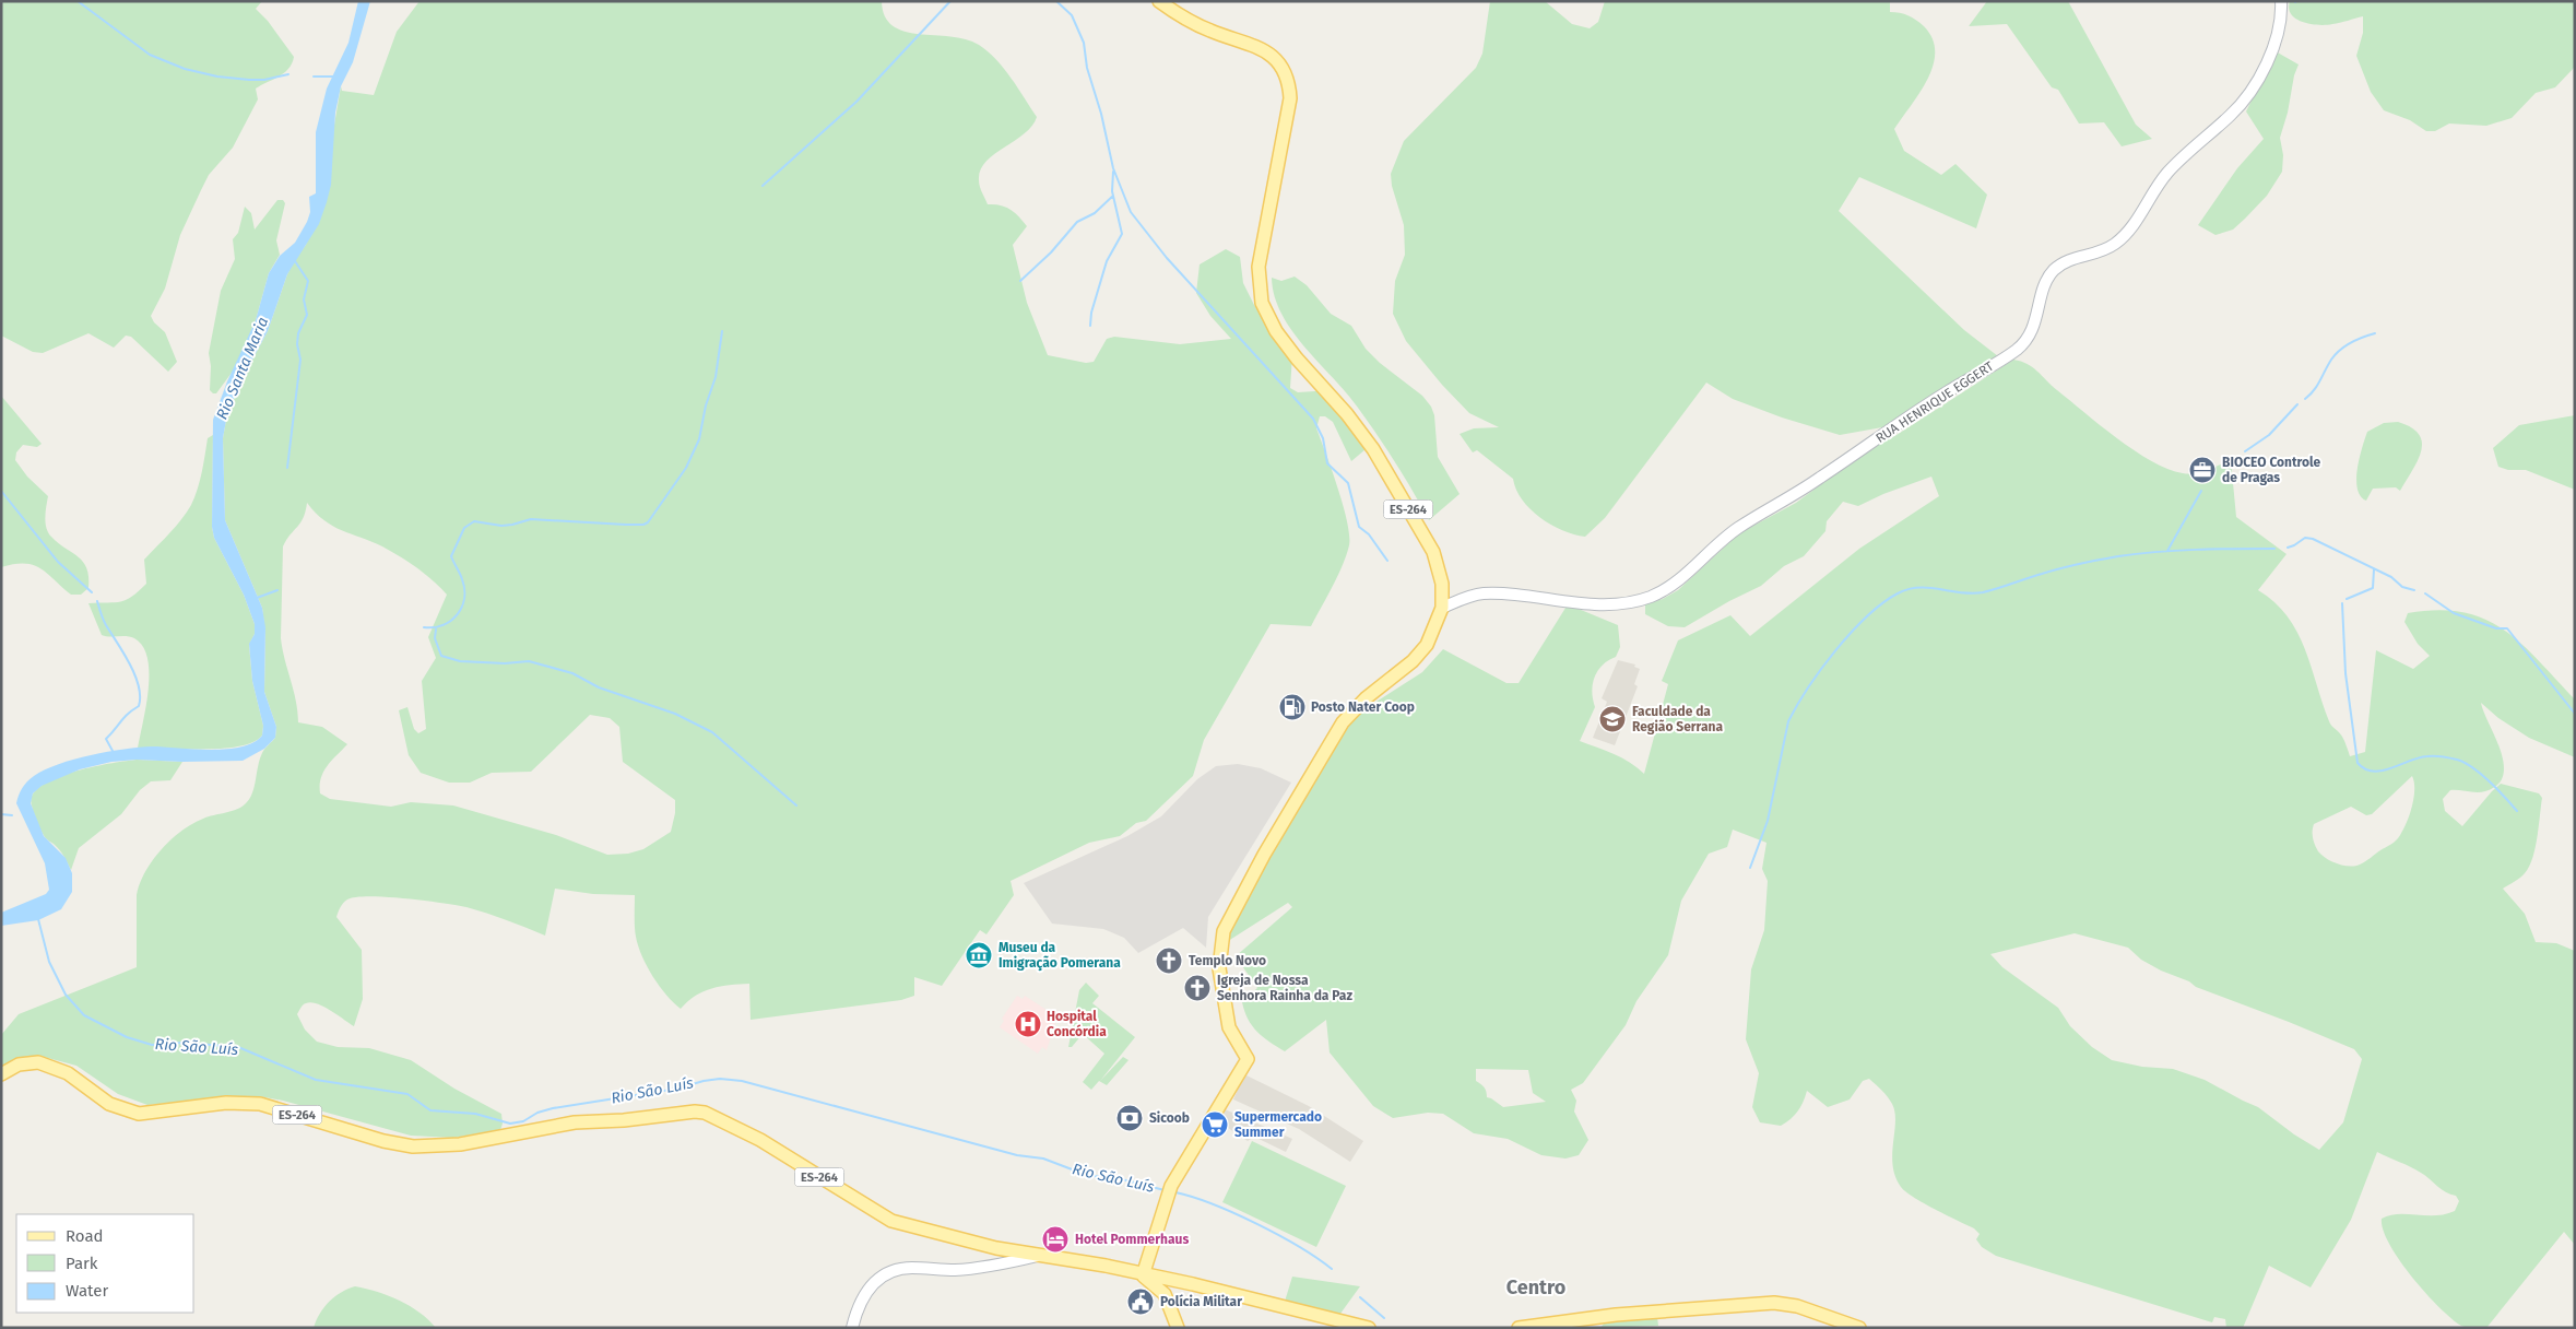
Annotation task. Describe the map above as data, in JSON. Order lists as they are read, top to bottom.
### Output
{
  "streets": {
    "main road": ["ES-264"],
    "street": ["RUA HENRIQUE EGGERT"]
  },
  "crossings": [
    ["RUA HENRIQUE EGGERT", "ES-264"]
  ],
  "districts": ["Centro"],
  "water": ["Rio Santa Maria", "Rio São Luís"],
  "places": {
    "office": ["BIOCEO Controle de Pragas"],
    "fuel station": ["Posto Nater Coop"],
    "school or university": ["Faculdade da Região Serrana"],
    "museum": ["Museu da Imigração Pomerana"],
    "church": ["Templo Novo", "Igreja de Nossa Senhora Rainha da Paz"],
    "hospital": ["Hospital Concórdia"],
    "bank": ["Sicoob"],
    "supermarket": ["Supermercado Summer"],
    "hotel": ["Hotel Pommerhaus"],
    "public building": ["Polícia Militar"]
  },
  "legend": ["Road", "Park", "Water"]
}
